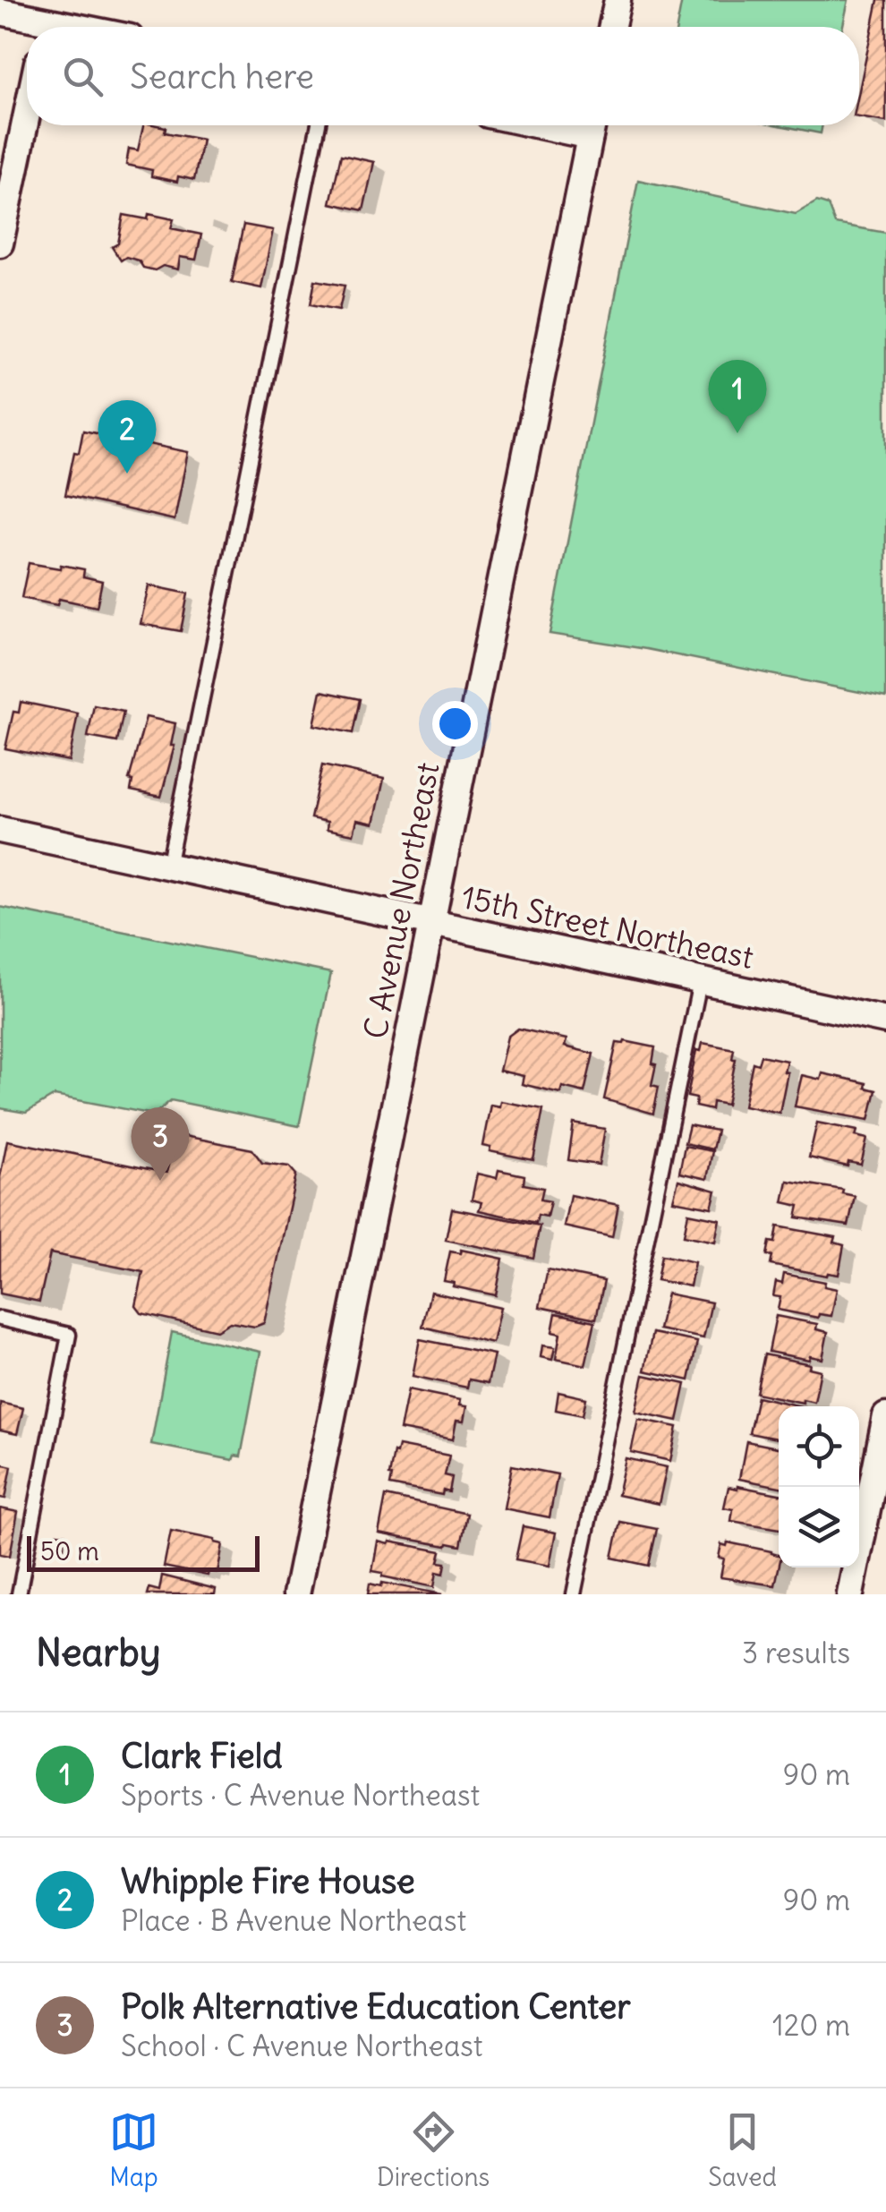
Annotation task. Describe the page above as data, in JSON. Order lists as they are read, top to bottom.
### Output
{
  "streets": {
    "street": ["C Avenue Northeast", "15th Street Northeast"]
  },
  "crossings": [
    ["C Avenue Northeast", "15th Street Northeast"]
  ],
  "scale_bar": "50 m",
  "page": {
    "search": "Search here",
    "pins": ["1", "2", "3"],
    "scale": "50 m",
    "heading": ["Nearby", "3 results"],
    "list": [
      {
        "mark": "1",
        "name": "Clark Field",
        "note": "Sports · C Avenue Northeast",
        "value": "90 m"
      },
      {
        "mark": "2",
        "name": "Whipple Fire House",
        "note": "Place · B Avenue Northeast",
        "value": "90 m"
      },
      {
        "mark": "3",
        "name": "Polk Alternative Education Center",
        "note": "School · C Avenue Northeast",
        "value": "120 m"
      }
    ],
    "nav": ["Map", "Directions", "Saved"]
  }
}
